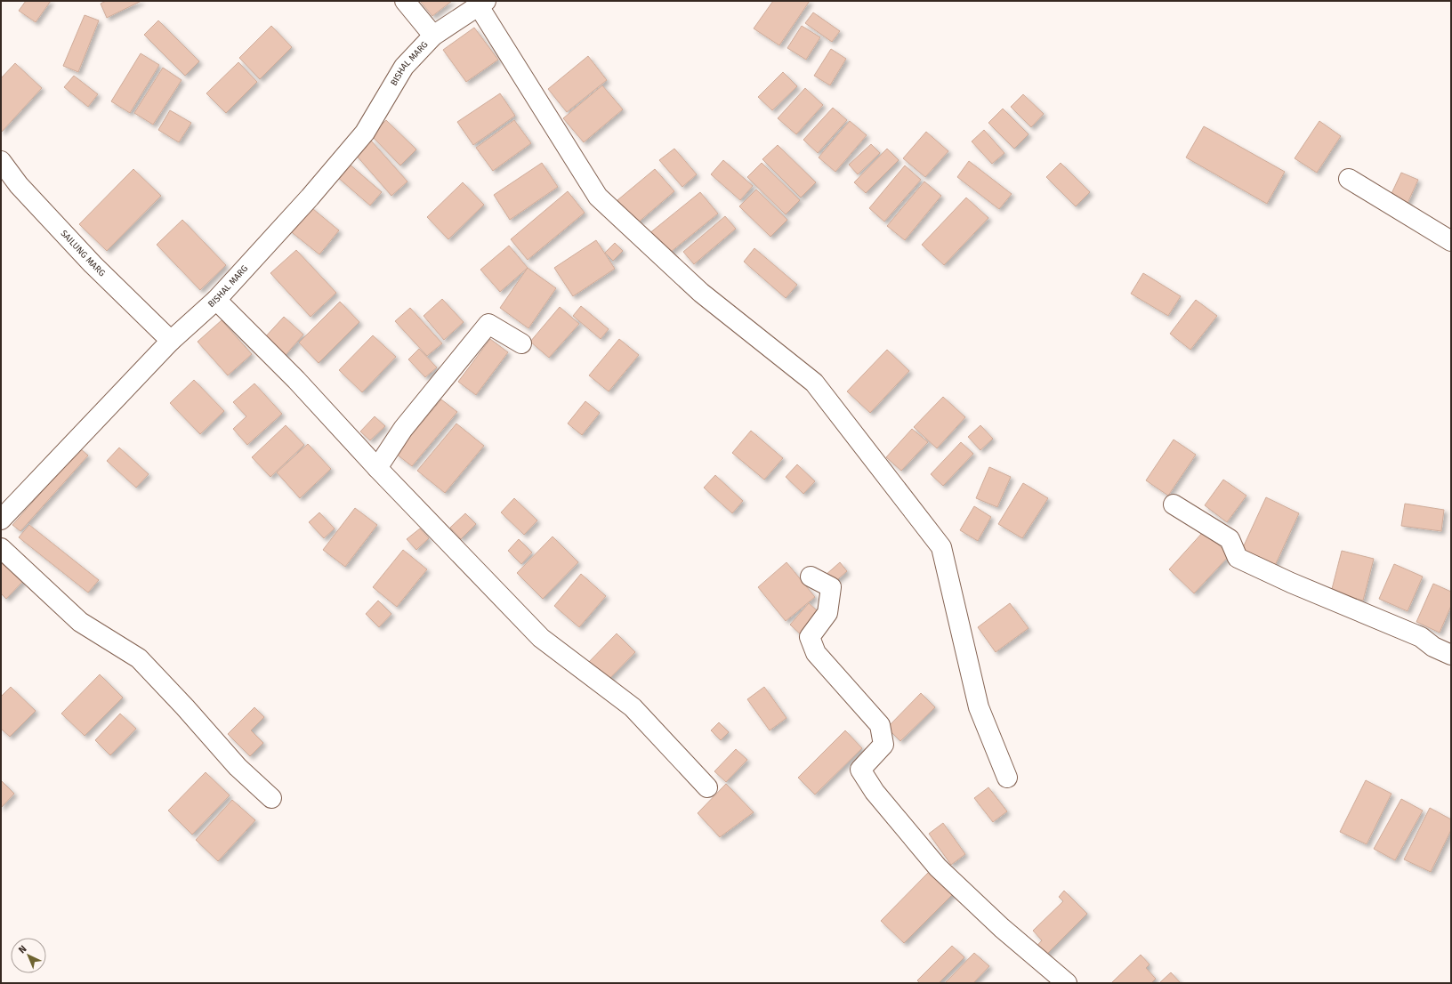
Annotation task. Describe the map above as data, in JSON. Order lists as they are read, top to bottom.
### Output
{
  "streets": {
    "street": ["BISHAL MARG", "SAILUNG MARG"]
  },
  "crossings": [
    ["BISHAL MARG", "SAILUNG MARG"]
  ],
  "north": "top left"
}
